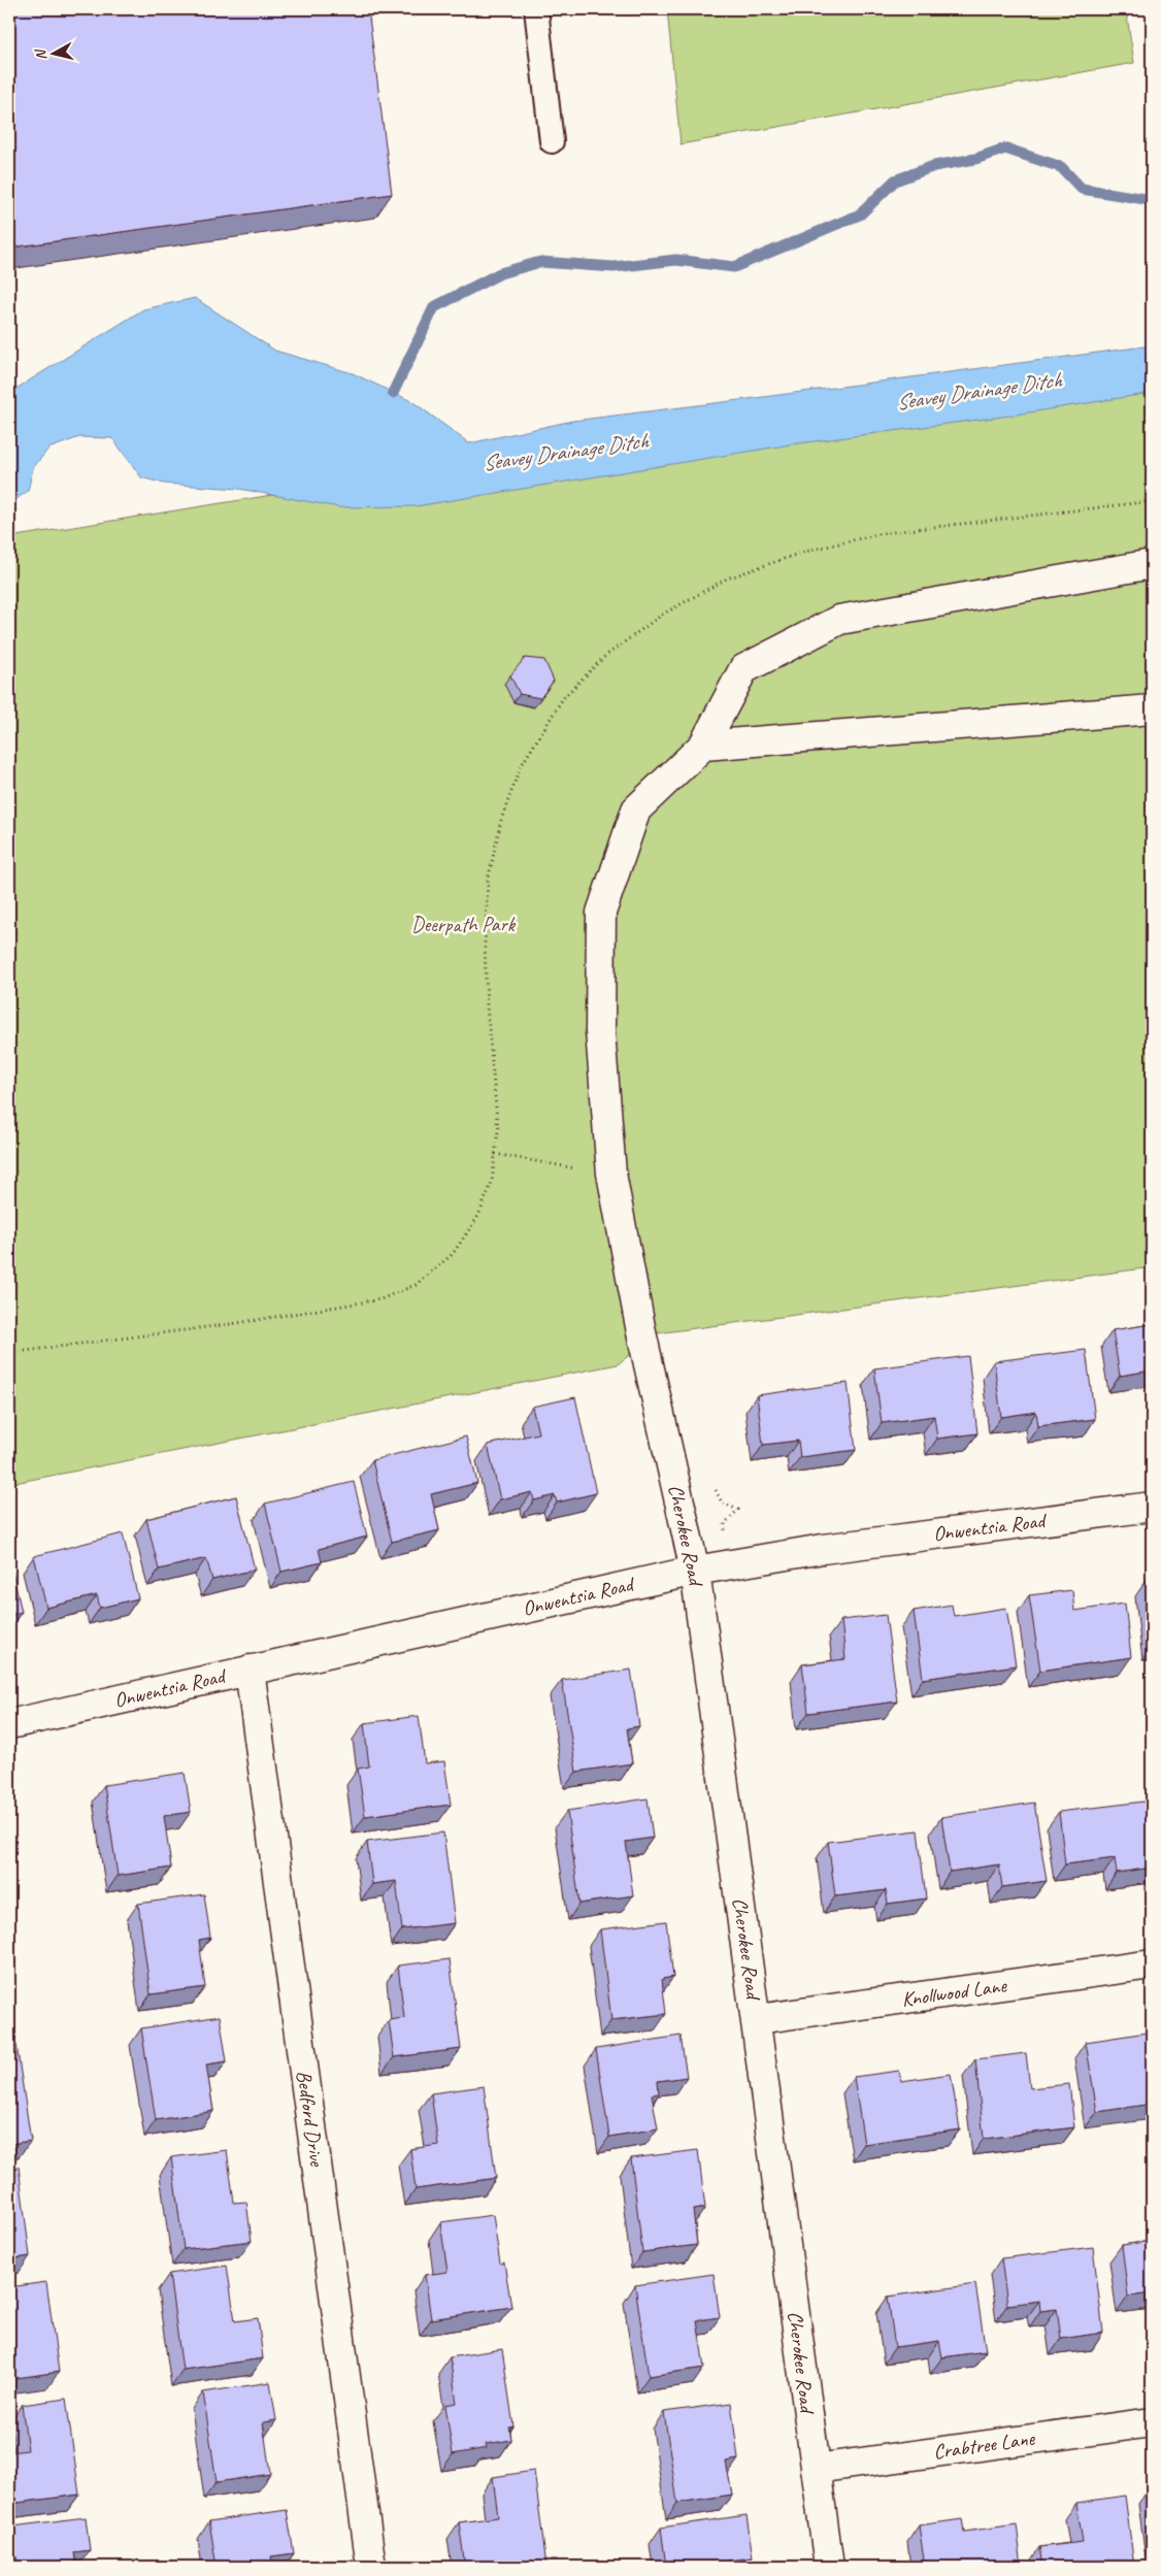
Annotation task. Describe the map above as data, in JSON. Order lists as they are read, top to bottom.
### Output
{
  "streets": {
    "street": [
      "Onwentsia Road",
      "Cherokee Road",
      "Knollwood Lane",
      "Bedford Drive",
      "Crabtree Lane"
    ]
  },
  "crossings": [
    ["Onwentsia Road", "Cherokee Road"],
    ["Onwentsia Road", "Bedford Drive"],
    ["Cherokee Road", "Knollwood Lane"],
    ["Cherokee Road", "Crabtree Lane"]
  ],
  "water": ["Seavey Drainage Ditch"],
  "parks": ["Deerpath Park"],
  "north": "left"
}
